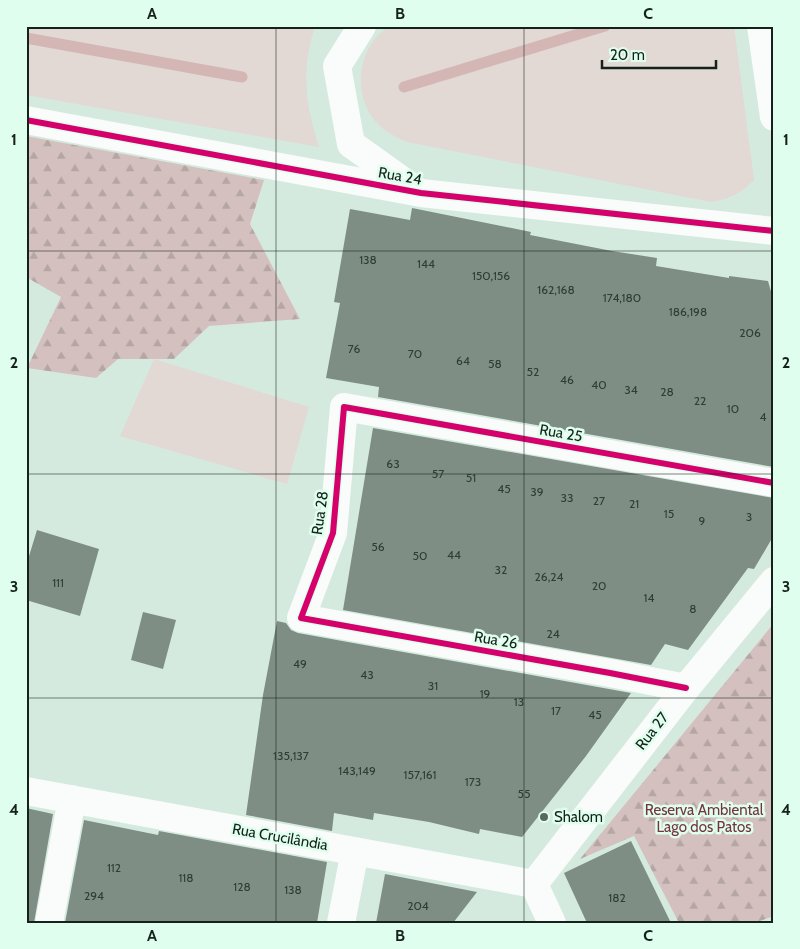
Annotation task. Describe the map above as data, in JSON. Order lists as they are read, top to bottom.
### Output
{
  "streets": {
    "street": [
      "Rua 24",
      "Rua 25",
      "Rua 28",
      "Rua 26",
      "Rua 27",
      "Rua Crucilândia"
    ]
  },
  "crossings": [
    ["Rua 25", "Rua 28"],
    ["Rua 28", "Rua 26"],
    ["Rua 26", "Rua 27"],
    ["Rua 27", "Rua Crucilândia"]
  ],
  "parks": ["Reserva Ambiental Lago dos Patos"],
  "places": ["Shalom"],
  "house_numbers": [
    "138",
    "144",
    "150,156",
    "162,168",
    "174,180",
    "186,198",
    "206",
    "76",
    "70",
    "64",
    "58",
    "52",
    "46",
    "40",
    "34",
    "28",
    "22",
    "10",
    "4",
    "63",
    "57",
    "51",
    "45",
    "39",
    "33",
    "27",
    "21",
    "15",
    "3",
    "9",
    "56",
    "44",
    "50",
    "32",
    "26,24",
    "111",
    "20",
    "14",
    "8",
    "24",
    "49",
    "43",
    "31",
    "19",
    "13",
    "17",
    "45",
    "135,137",
    "143,149",
    "157,161",
    "173",
    "55",
    "112",
    "118",
    "128",
    "138",
    "294",
    "182",
    "204"
  ],
  "scale_bar": "20 m",
  "grid": {
    "columns": ["A", "B", "C"],
    "rows": [
      "1",
      "2",
      "3",
      "4"
    ]
  }
}
